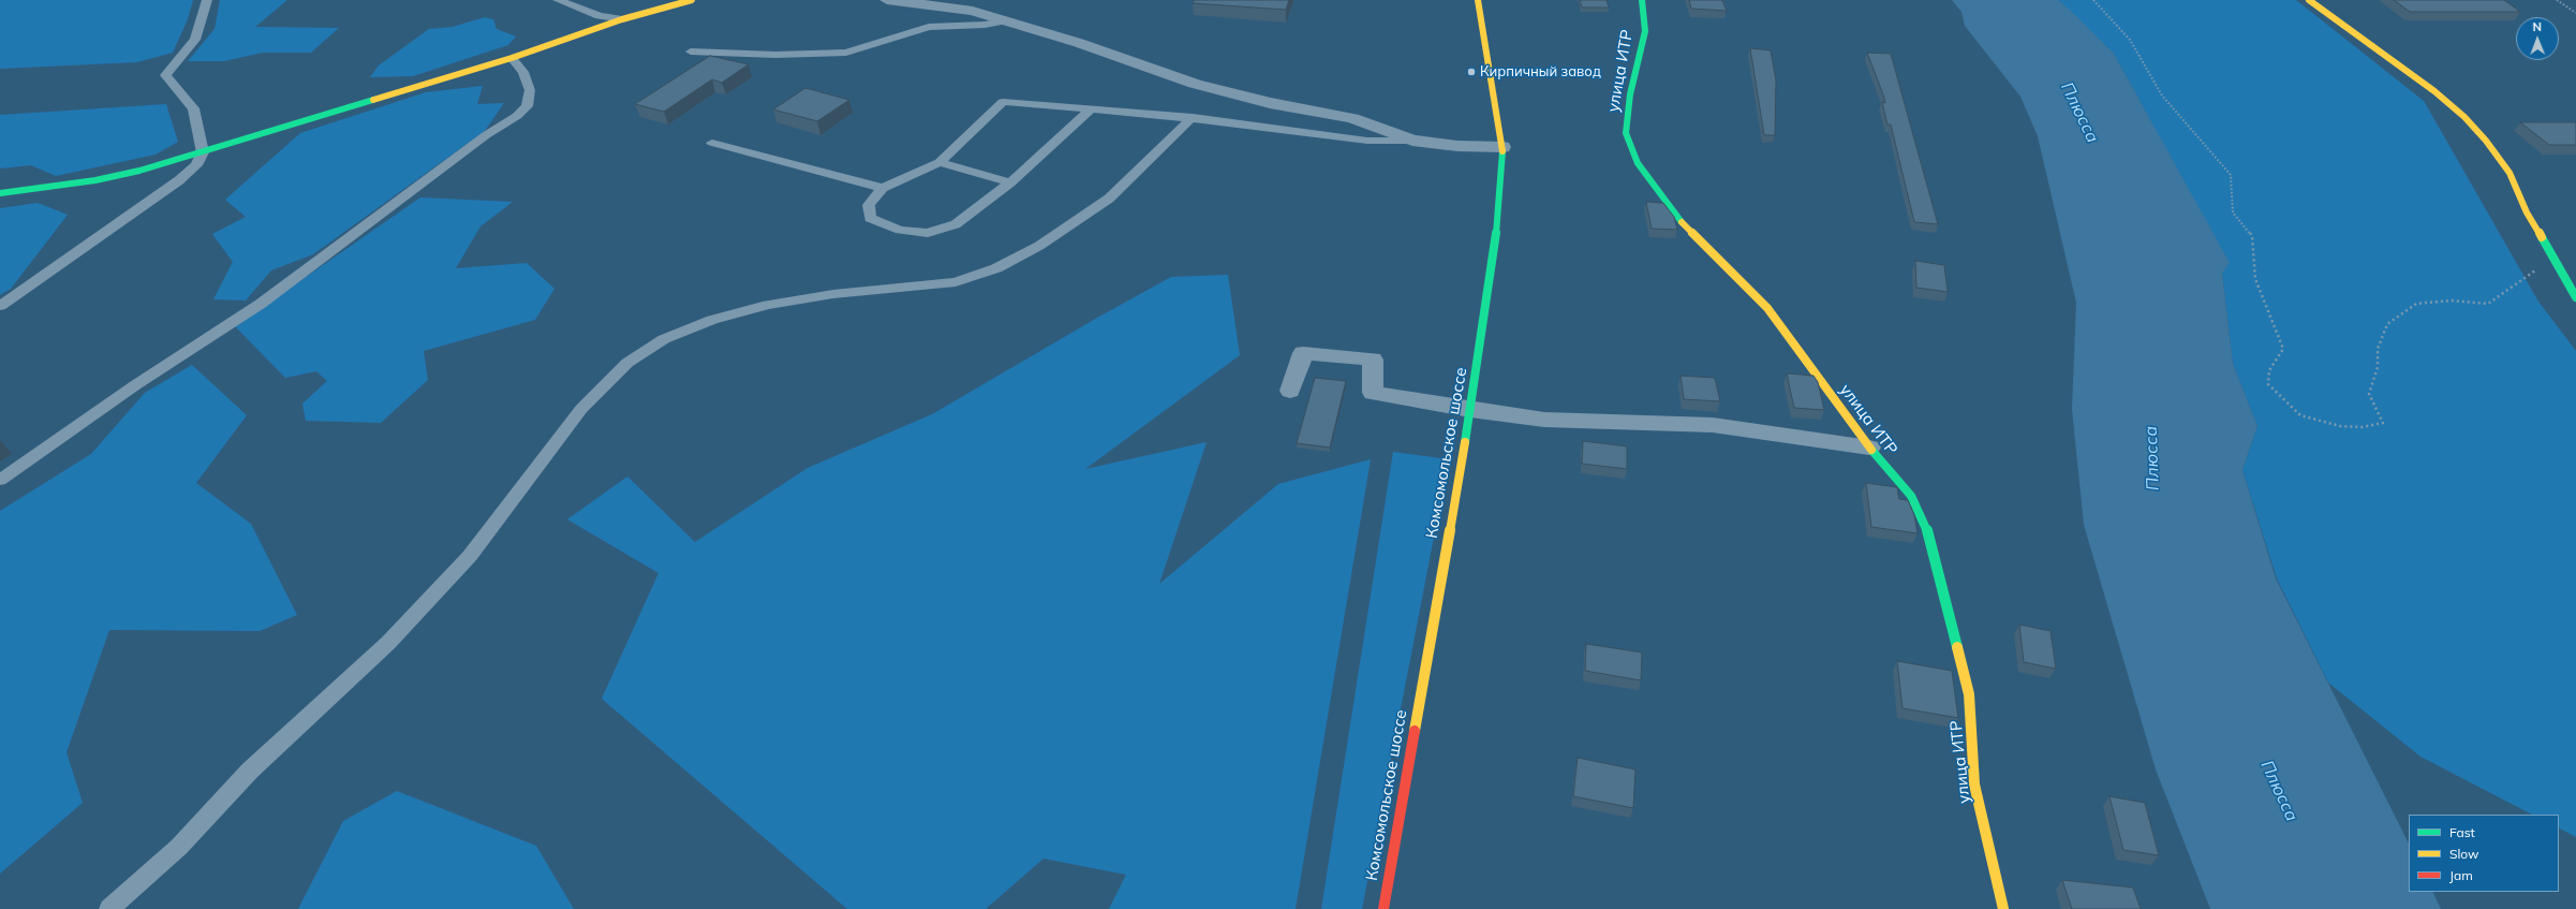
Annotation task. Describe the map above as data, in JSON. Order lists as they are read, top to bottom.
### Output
{
  "streets": {
    "street": ["улица ИТР", "Комсомольское шоссе"]
  },
  "water": ["Плюсса"],
  "places": ["Кирпичный завод"],
  "legend": ["Fast", "Slow", "Jam"],
  "north": "top"
}
